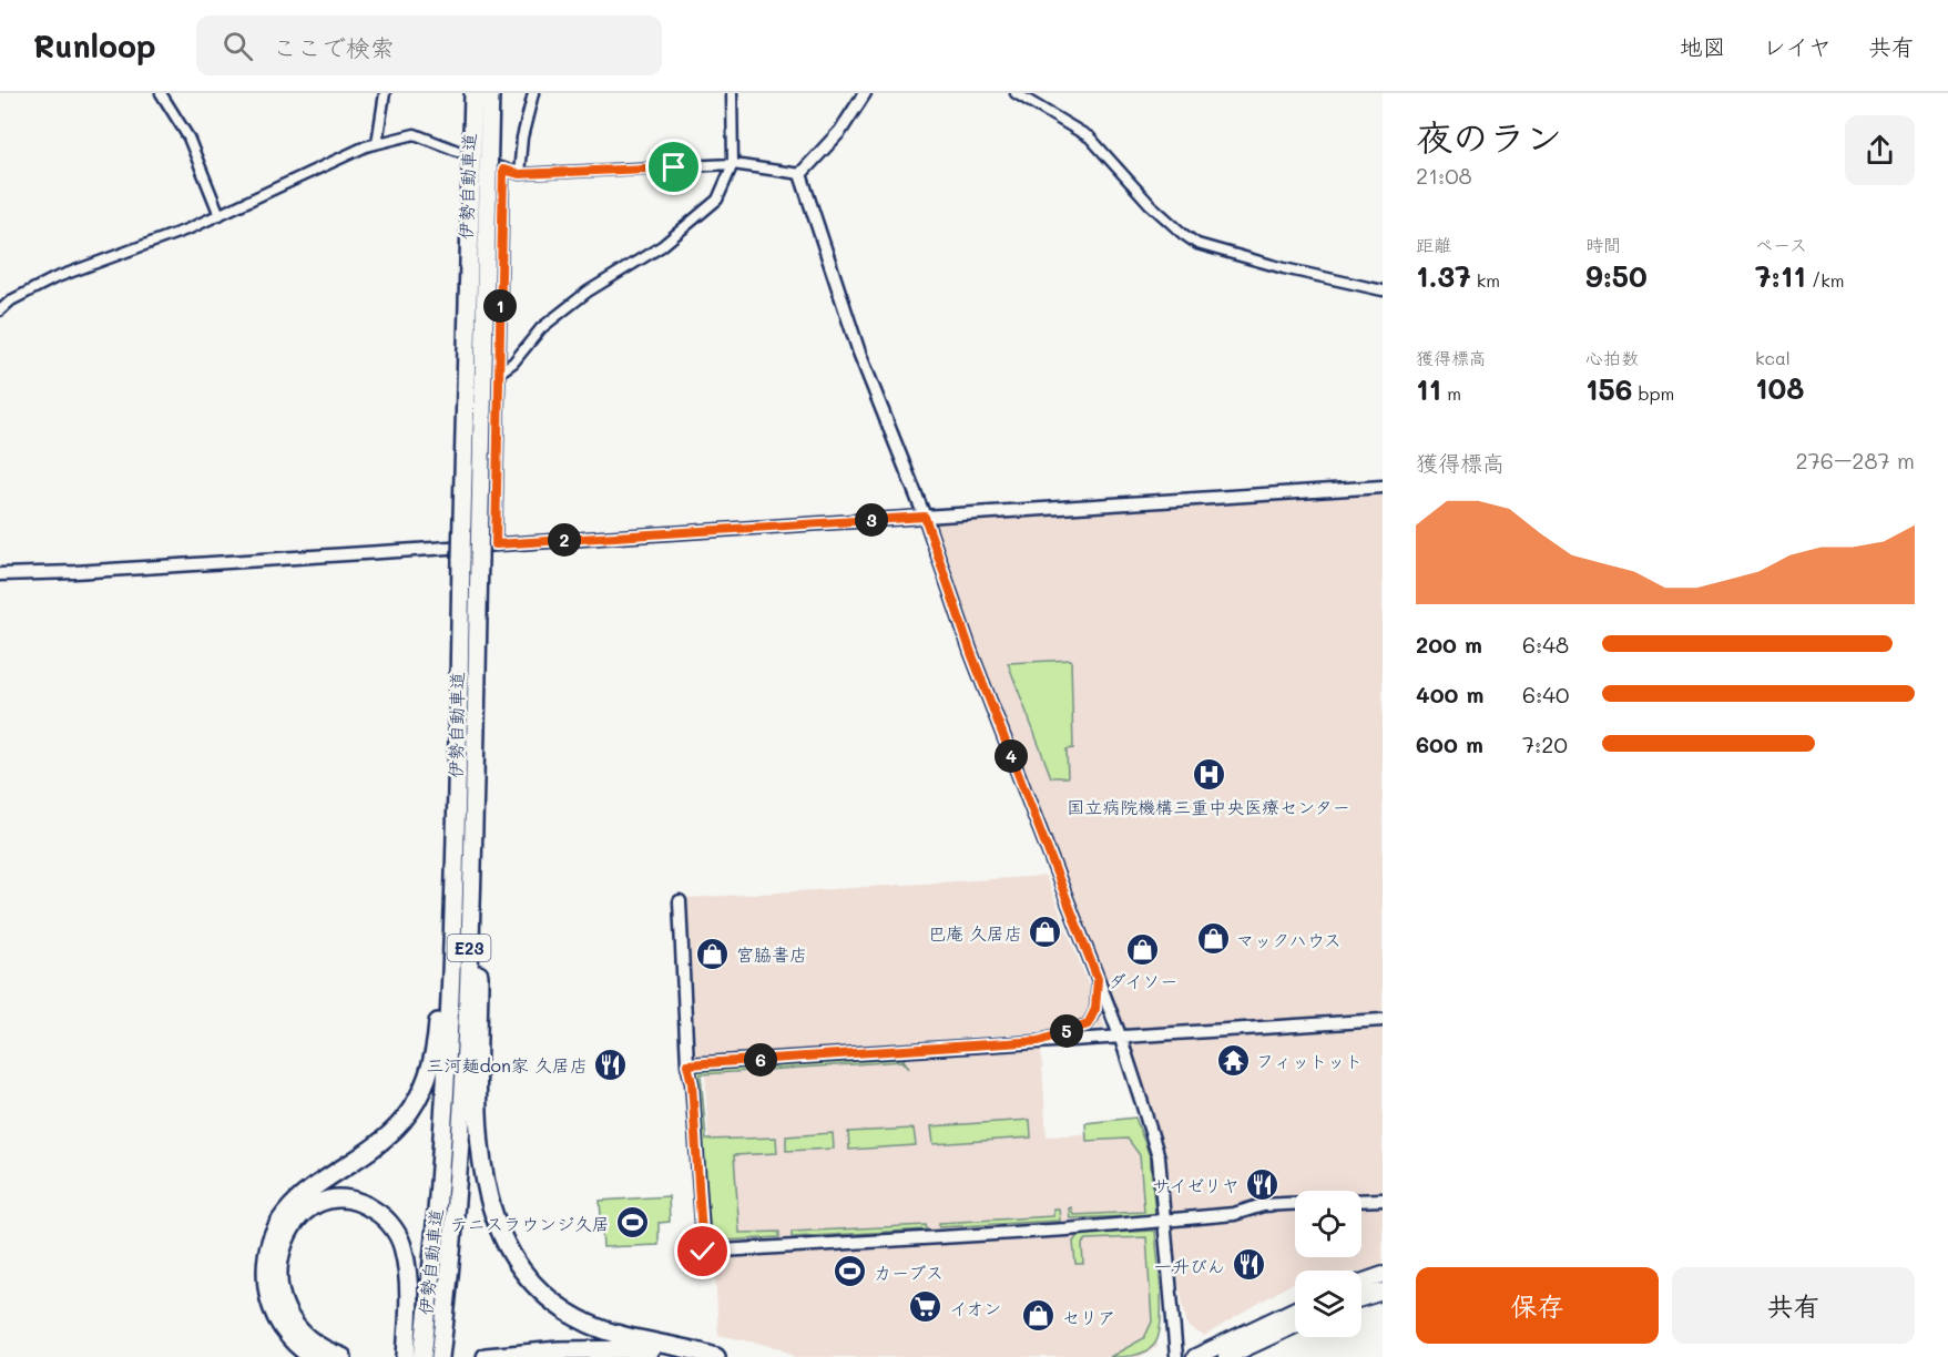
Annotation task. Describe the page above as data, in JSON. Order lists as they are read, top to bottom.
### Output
{
  "streets": {
    "highway": ["伊勢自動車道", "E23"]
  },
  "places": {
    "hospital": ["国立病院機構三重中央医療センター"],
    "shop": [
      "巴庵 久居店",
      "マックハウス",
      "ダイソー",
      "宮脇書店",
      "セリア"
    ],
    "temple": ["フィットット"],
    "restaurant": ["三河麺don家 久居店", "サイゼリヤ", "一升びん"],
    "sports": ["テニスラウンジ久居", "カーブス"],
    "supermarket": ["イオン"]
  },
  "page": {
    "header": "Runloop",
    "search": "ここで検索",
    "nav": ["地図", "レイヤ", "共有"],
    "heading": ["夜のラン", "21:08"],
    "stats": [
      ["距離", "1.37 km"],
      ["時間", "9:50"],
      ["ペース", "7:11 /km"],
      ["獲得標高", "11 m"],
      ["心拍数", "156 bpm"],
      ["kcal", "108"]
    ],
    "pins": [
      "1",
      "3",
      "2",
      "4",
      "5",
      "6"
    ],
    "chart": ["獲得標高", "276–287 m"],
    "list": [
      {
        "name": "200 m",
        "note": "6:48"
      },
      {
        "name": "400 m",
        "note": "6:40"
      },
      {
        "name": "600 m",
        "note": "7:20"
      }
    ],
    "buttons": ["保存", "共有"]
  }
}
